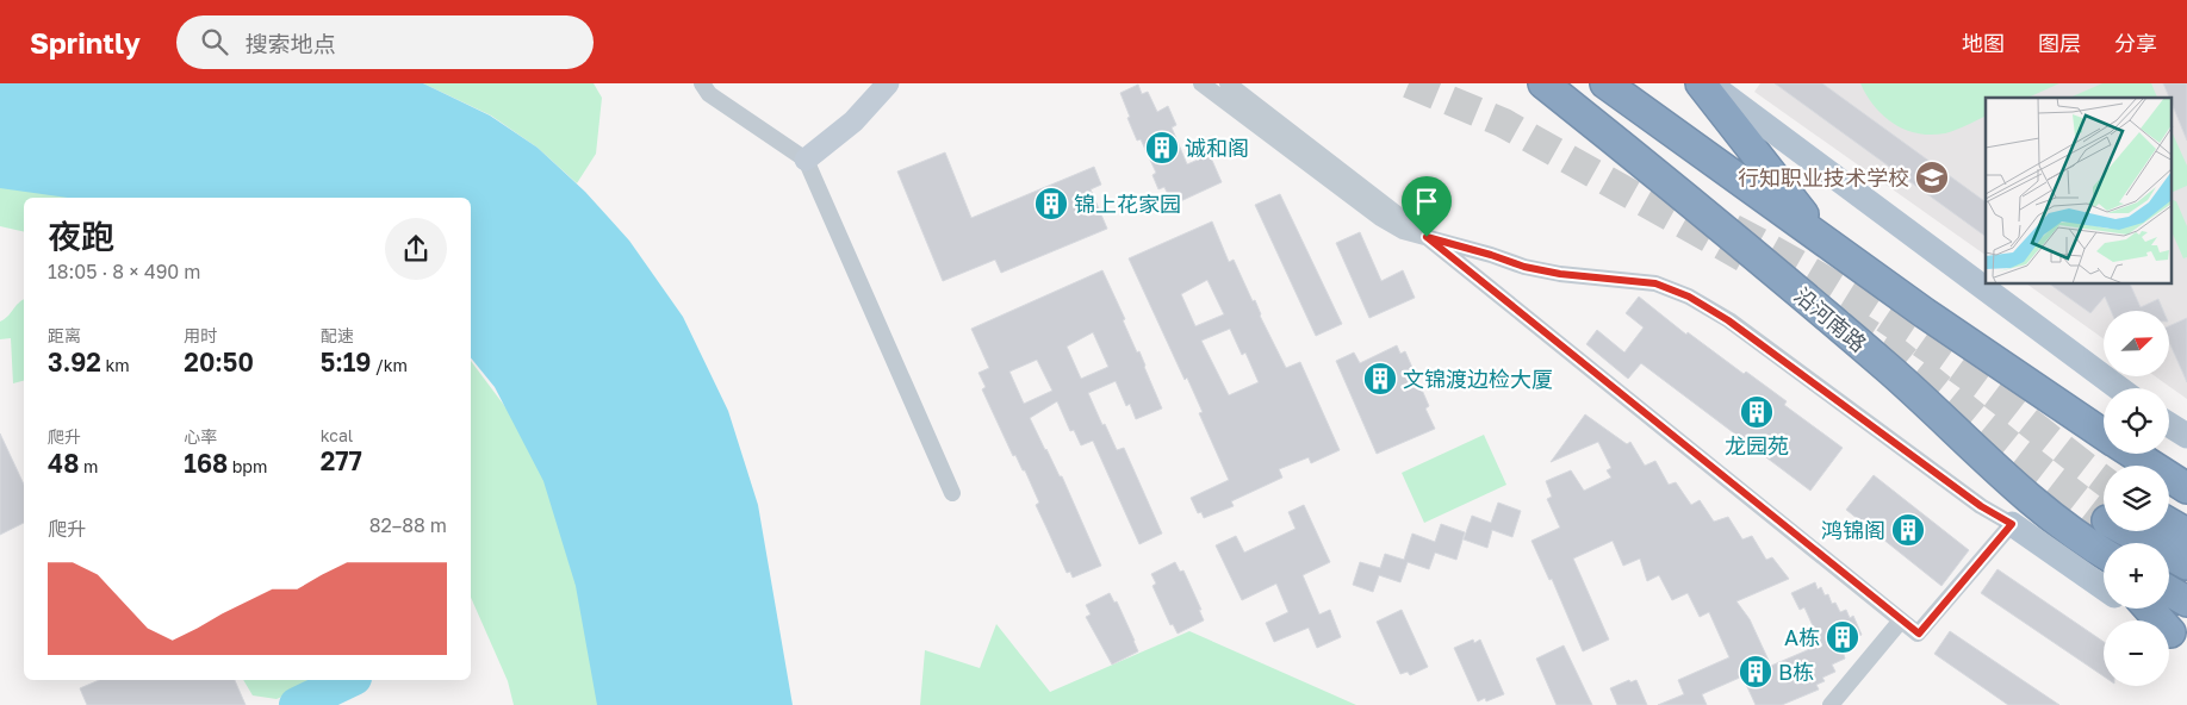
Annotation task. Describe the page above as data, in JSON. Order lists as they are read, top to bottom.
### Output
{
  "streets": {
    "highway": ["沿河南路"]
  },
  "places": {
    "building": [
      "诚和阁",
      "锦上花家园",
      "文锦渡边检大厦",
      "龙园苑",
      "鸿锦阁",
      "A栋",
      "B栋"
    ],
    "school or university": ["行知职业技术学校"]
  },
  "north": "top right",
  "page": {
    "header": "Sprintly",
    "search": "搜索地点",
    "nav": ["地图", "图层", "分享"],
    "heading": ["夜跑", "18:05 · 8 × 490 m"],
    "stats": [
      ["距离", "3.92 km"],
      ["用时", "20:50"],
      ["配速", "5:19 /km"],
      ["爬升", "48 m"],
      ["心率", "168 bpm"],
      ["kcal", "277"]
    ],
    "map_buttons": ["+", "−"],
    "chart": ["爬升", "82–88 m"]
  }
}
